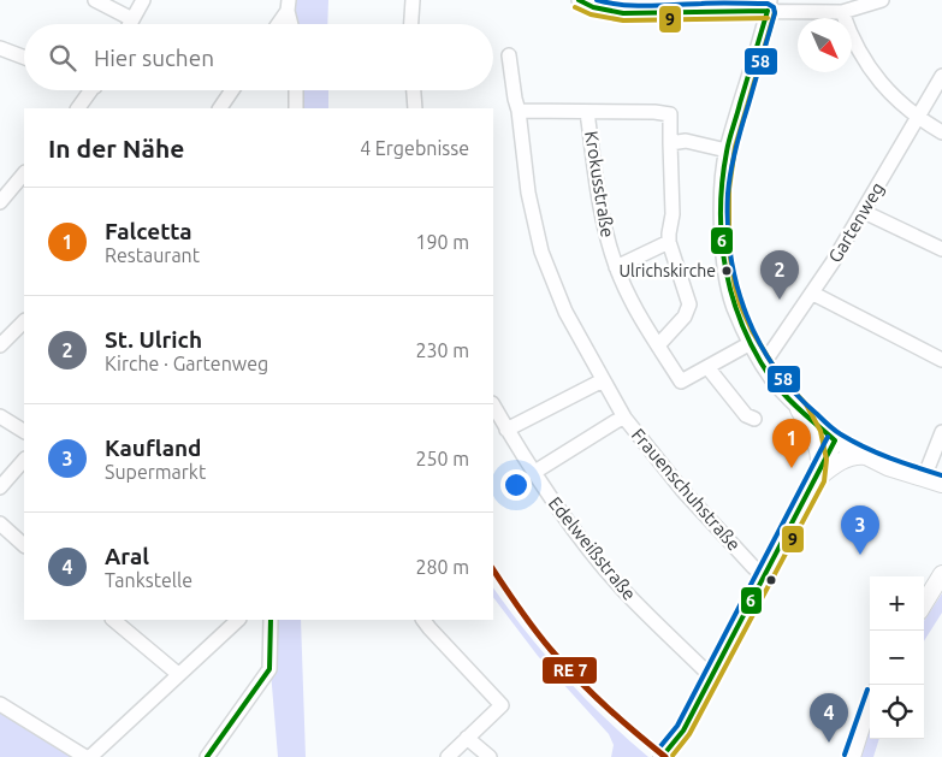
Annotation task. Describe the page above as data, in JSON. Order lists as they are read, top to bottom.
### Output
{
  "streets": {
    "street": [
      "Krokusstraße",
      "Gartenweg",
      "Frauenschuhstraße",
      "Edelweißstraße"
    ]
  },
  "places": ["Ulrichskirche"],
  "lines": ["transit line 6", "transit line 58", "transit line 9"],
  "north": "bottom right",
  "page": {
    "search": "Hier suchen",
    "heading": ["In der Nähe", "4 Ergebnisse"],
    "list": [
      {
        "mark": "1",
        "name": "Falcetta",
        "note": "Restaurant",
        "value": "190 m"
      },
      {
        "mark": "2",
        "name": "St. Ulrich",
        "note": "Kirche · Gartenweg",
        "value": "230 m"
      },
      {
        "mark": "3",
        "name": "Kaufland",
        "note": "Supermarkt",
        "value": "250 m"
      },
      {
        "mark": "4",
        "name": "Aral",
        "note": "Tankstelle",
        "value": "280 m"
      }
    ],
    "pins": [
      "2",
      "1",
      "3",
      "4"
    ],
    "map_buttons": ["+", "−"]
  }
}
